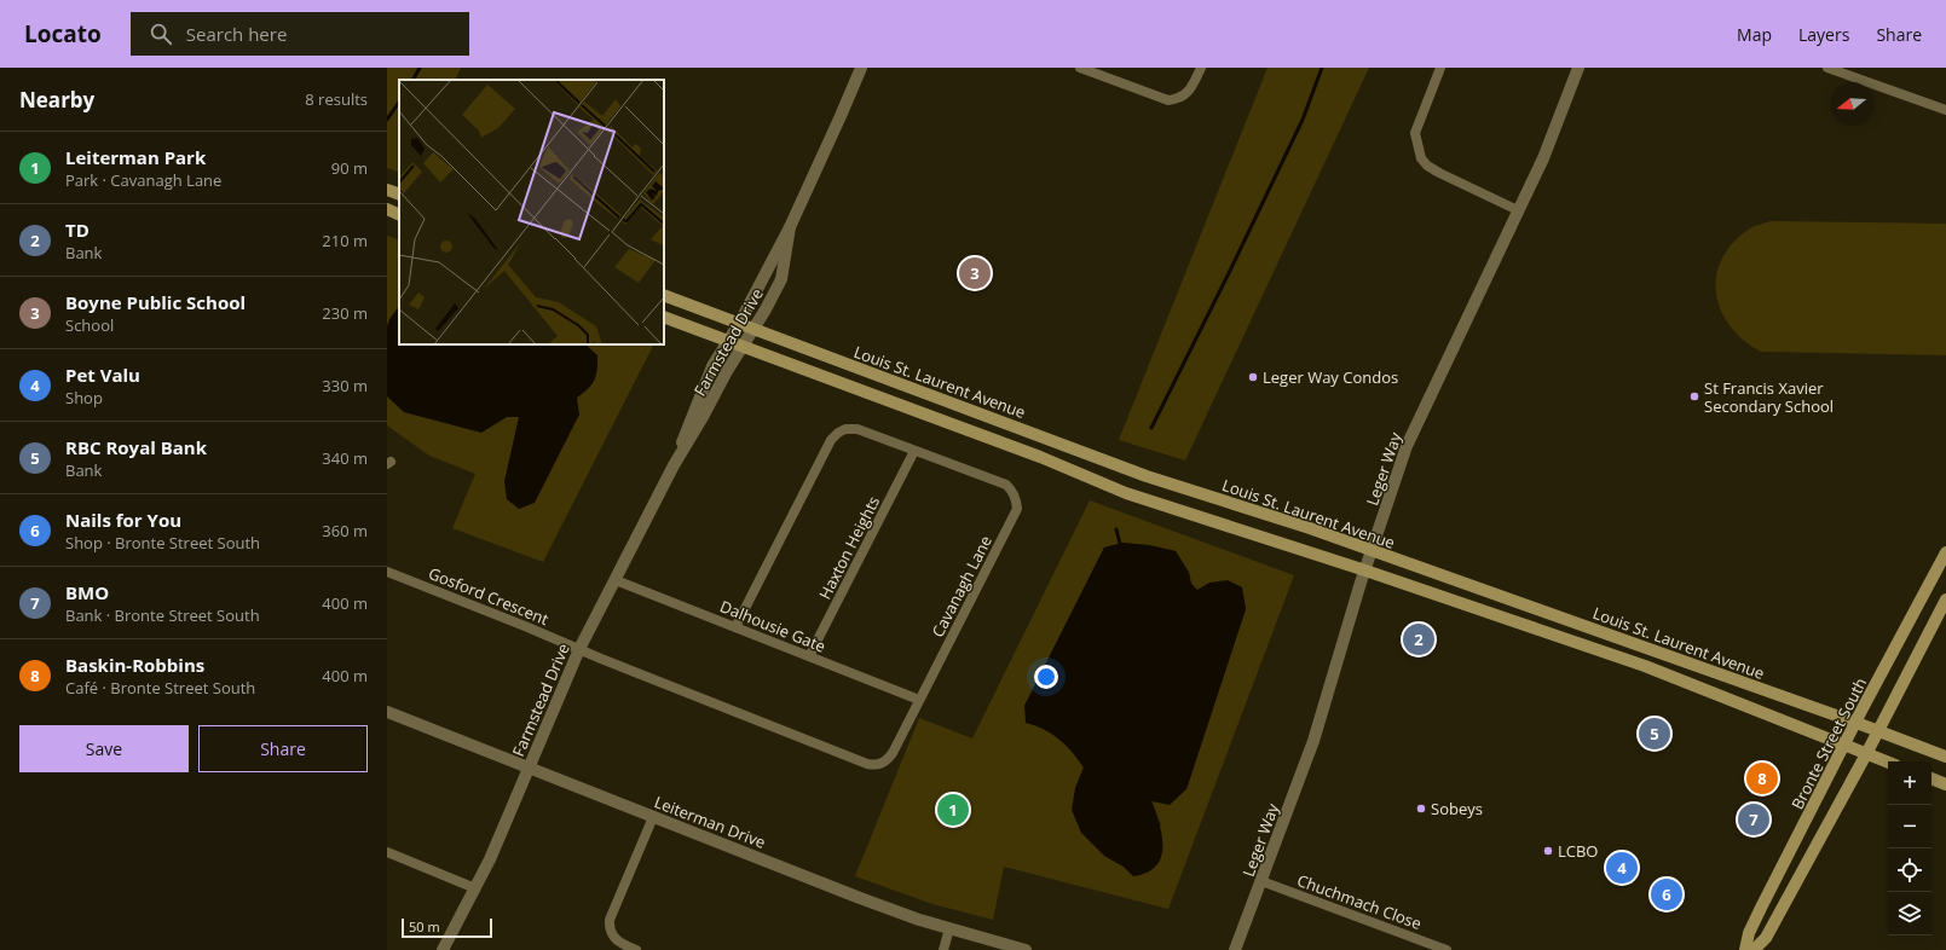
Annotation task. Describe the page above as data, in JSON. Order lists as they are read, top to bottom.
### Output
{
  "streets": {
    "main road": ["Louis St. Laurent Avenue", "Bronte Street South"],
    "street": [
      "Farmstead Drive",
      "Leger Way",
      "Haxton Heights",
      "Cavanagh Lane",
      "Gosford Crescent",
      "Dalhousie Gate",
      "Leiterman Drive",
      "Chuchmach Close"
    ]
  },
  "crossings": [
    ["Farmstead Drive", "Louis St. Laurent Avenue"],
    ["Farmstead Drive", "Cavanagh Lane"],
    ["Farmstead Drive", "Gosford Crescent"],
    ["Farmstead Drive", "Dalhousie Gate"],
    ["Farmstead Drive", "Leiterman Drive"],
    ["Louis St. Laurent Avenue", "Leger Way"],
    ["Louis St. Laurent Avenue", "Bronte Street South"],
    ["Leger Way", "Chuchmach Close"],
    ["Haxton Heights", "Cavanagh Lane"],
    ["Haxton Heights", "Dalhousie Gate"],
    ["Cavanagh Lane", "Gosford Crescent"],
    ["Cavanagh Lane", "Dalhousie Gate"]
  ],
  "places": [
    "Leger Way Condos",
    "St Francis Xavier Secondary School",
    "Sobeys",
    "LCBO"
  ],
  "scale_bar": "50 m",
  "north": "left",
  "page": {
    "header": "Locato",
    "search": "Search here",
    "nav": ["Map", "Layers", "Share"],
    "heading": ["Nearby", "8 results"],
    "list": [
      {
        "mark": "1",
        "name": "Leiterman Park",
        "note": "Park · Cavanagh Lane",
        "value": "90 m"
      },
      {
        "mark": "2",
        "name": "TD",
        "note": "Bank",
        "value": "210 m"
      },
      {
        "mark": "3",
        "name": "Boyne Public School",
        "note": "School",
        "value": "230 m"
      },
      {
        "mark": "4",
        "name": "Pet Valu",
        "note": "Shop",
        "value": "330 m"
      },
      {
        "mark": "5",
        "name": "RBC Royal Bank",
        "note": "Bank",
        "value": "340 m"
      },
      {
        "mark": "6",
        "name": "Nails for You",
        "note": "Shop · Bronte Street South",
        "value": "360 m"
      },
      {
        "mark": "7",
        "name": "BMO",
        "note": "Bank · Bronte Street South",
        "value": "400 m"
      },
      {
        "mark": "8",
        "name": "Baskin-Robbins",
        "note": "Café · Bronte Street South",
        "value": "400 m"
      }
    ],
    "pins": [
      "3",
      "2",
      "5",
      "8",
      "1",
      "7",
      "4",
      "6"
    ],
    "buttons": ["Save", "Share"],
    "map_buttons": ["+", "−"],
    "scale": "50 m"
  }
}
